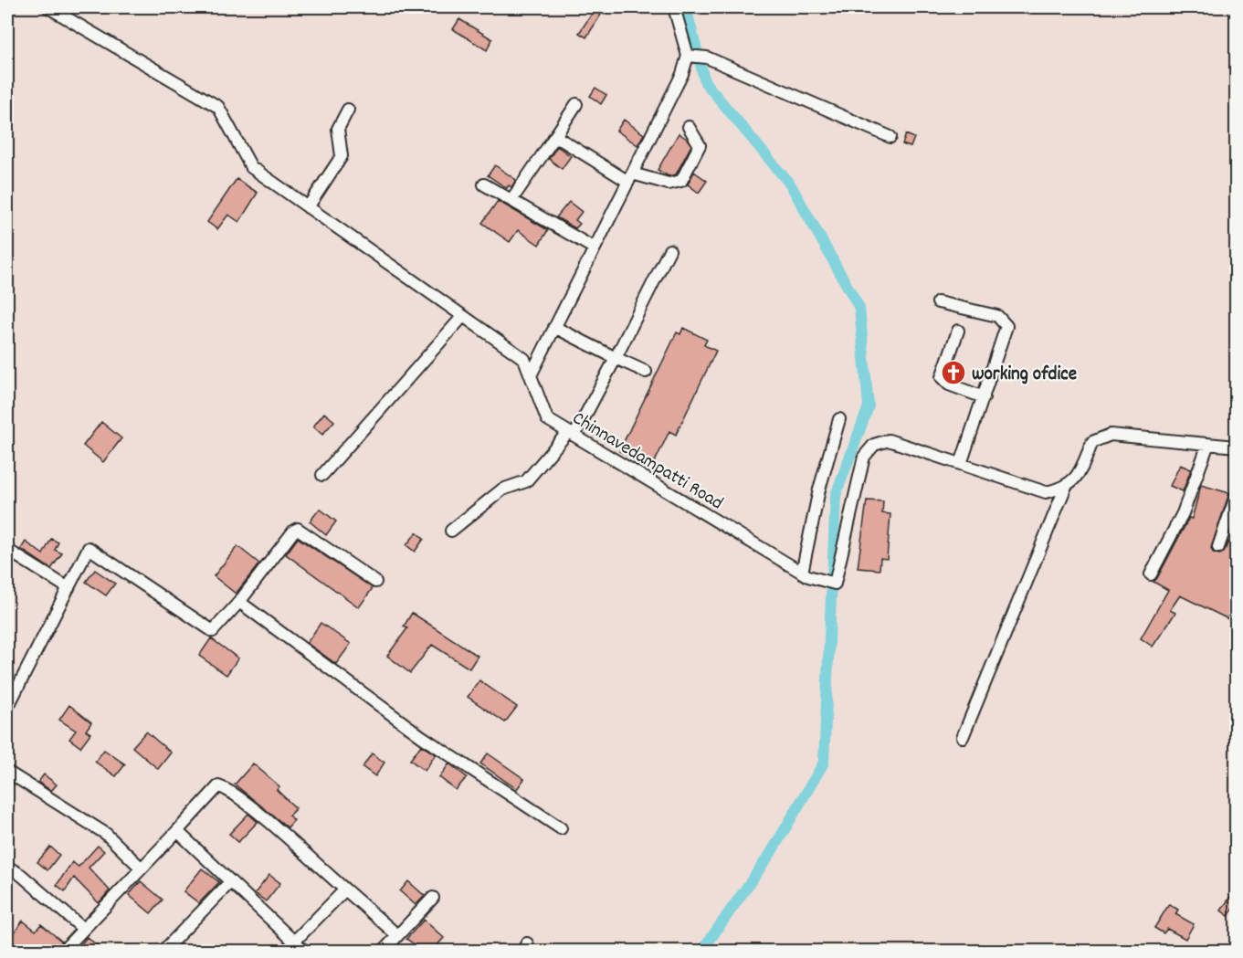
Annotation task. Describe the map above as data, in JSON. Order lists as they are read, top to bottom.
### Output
{
  "streets": {
    "street": ["Chinnavedampatti Road"]
  },
  "places": {
    "church": ["working ofdice"]
  }
}
